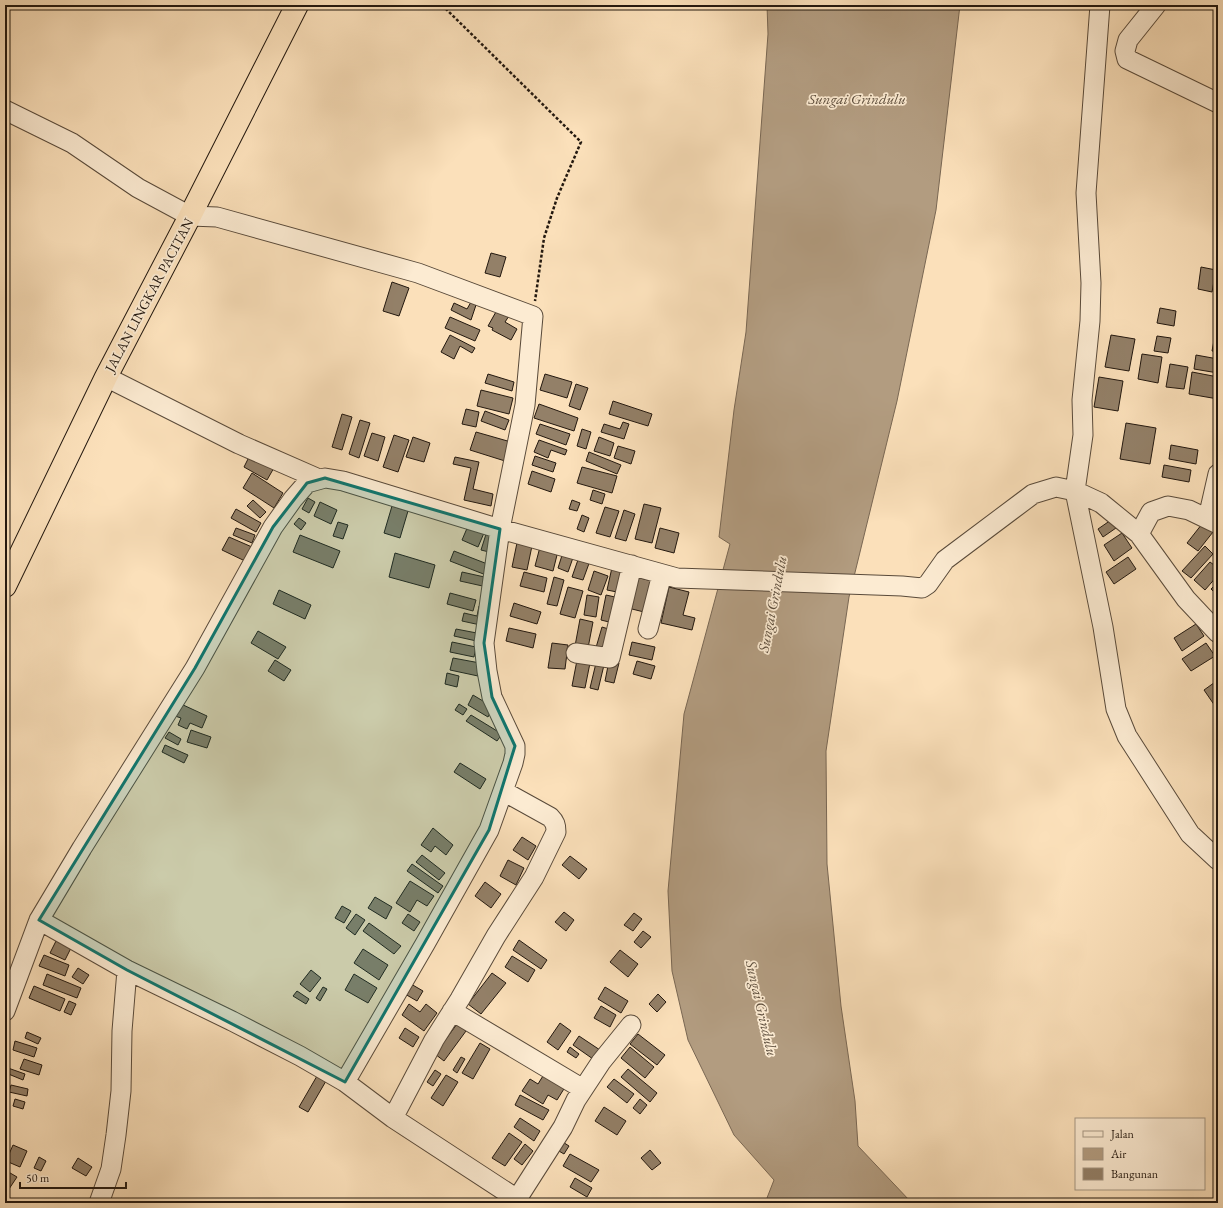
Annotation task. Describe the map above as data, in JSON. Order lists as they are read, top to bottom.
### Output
{
  "streets": {
    "highway": ["JALAN LINGKAR PACITAN"]
  },
  "water": ["Sungai Grindulu"],
  "legend": ["Jalan", "Air", "Bangunan"],
  "scale_bar": "50 m"
}
